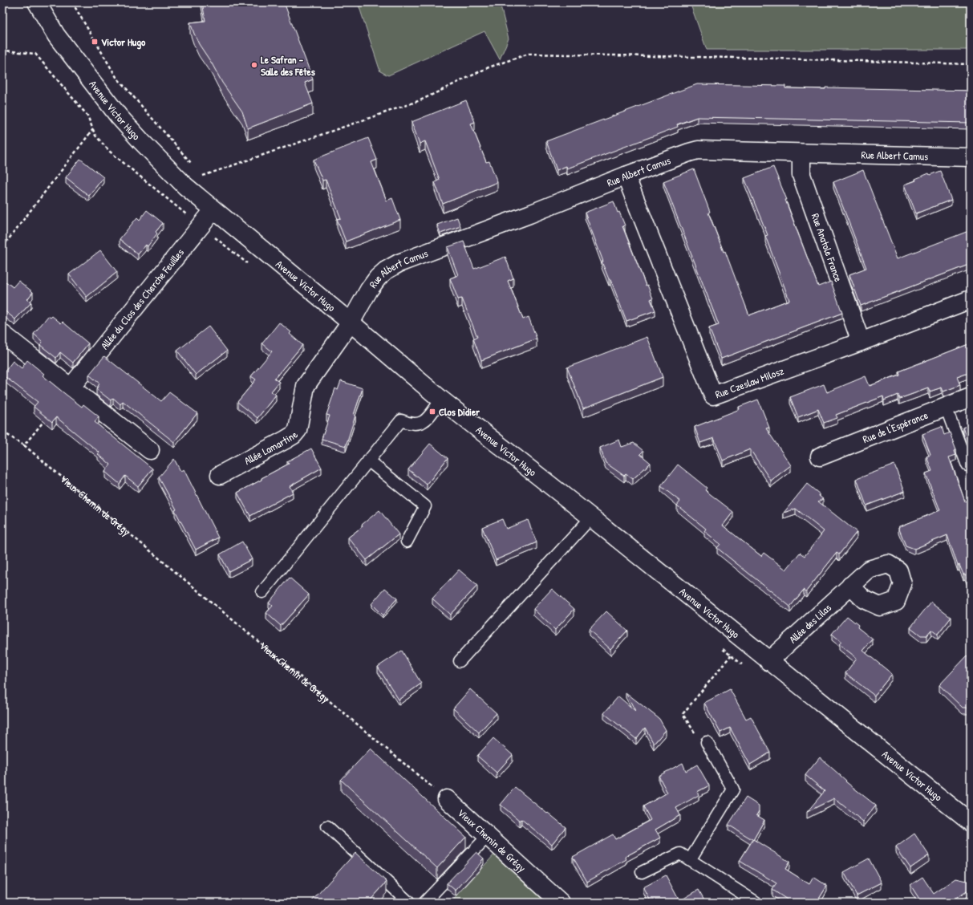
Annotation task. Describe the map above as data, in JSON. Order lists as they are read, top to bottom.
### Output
{
  "streets": {
    "street": [
      "Avenue Victor Hugo",
      "Rue Albert Camus",
      "Rue Anatole France",
      "Allée du Clos des Cherche Feuilles",
      "Rue Czeslaw Milosz",
      "Rue de l'Espérance",
      "Allée Lamartine",
      "Vieux Chemin de Grégy",
      "Allée des Lilas"
    ]
  },
  "crossings": [
    ["Avenue Victor Hugo", "Rue Albert Camus"],
    ["Avenue Victor Hugo", "Allée du Clos des Cherche Feuilles"],
    ["Avenue Victor Hugo", "Allée Lamartine"],
    ["Avenue Victor Hugo", "Allée des Lilas"],
    ["Rue Albert Camus", "Rue Anatole France"],
    ["Rue Albert Camus", "Rue Czeslaw Milosz"],
    ["Rue Albert Camus", "Allée Lamartine"],
    ["Rue Anatole France", "Rue Czeslaw Milosz"]
  ],
  "places": {
    "transit": ["Victor Hugo", "Clos Didier"],
    "other": ["Le Safran - Salle des Fêtes"]
  }
}
